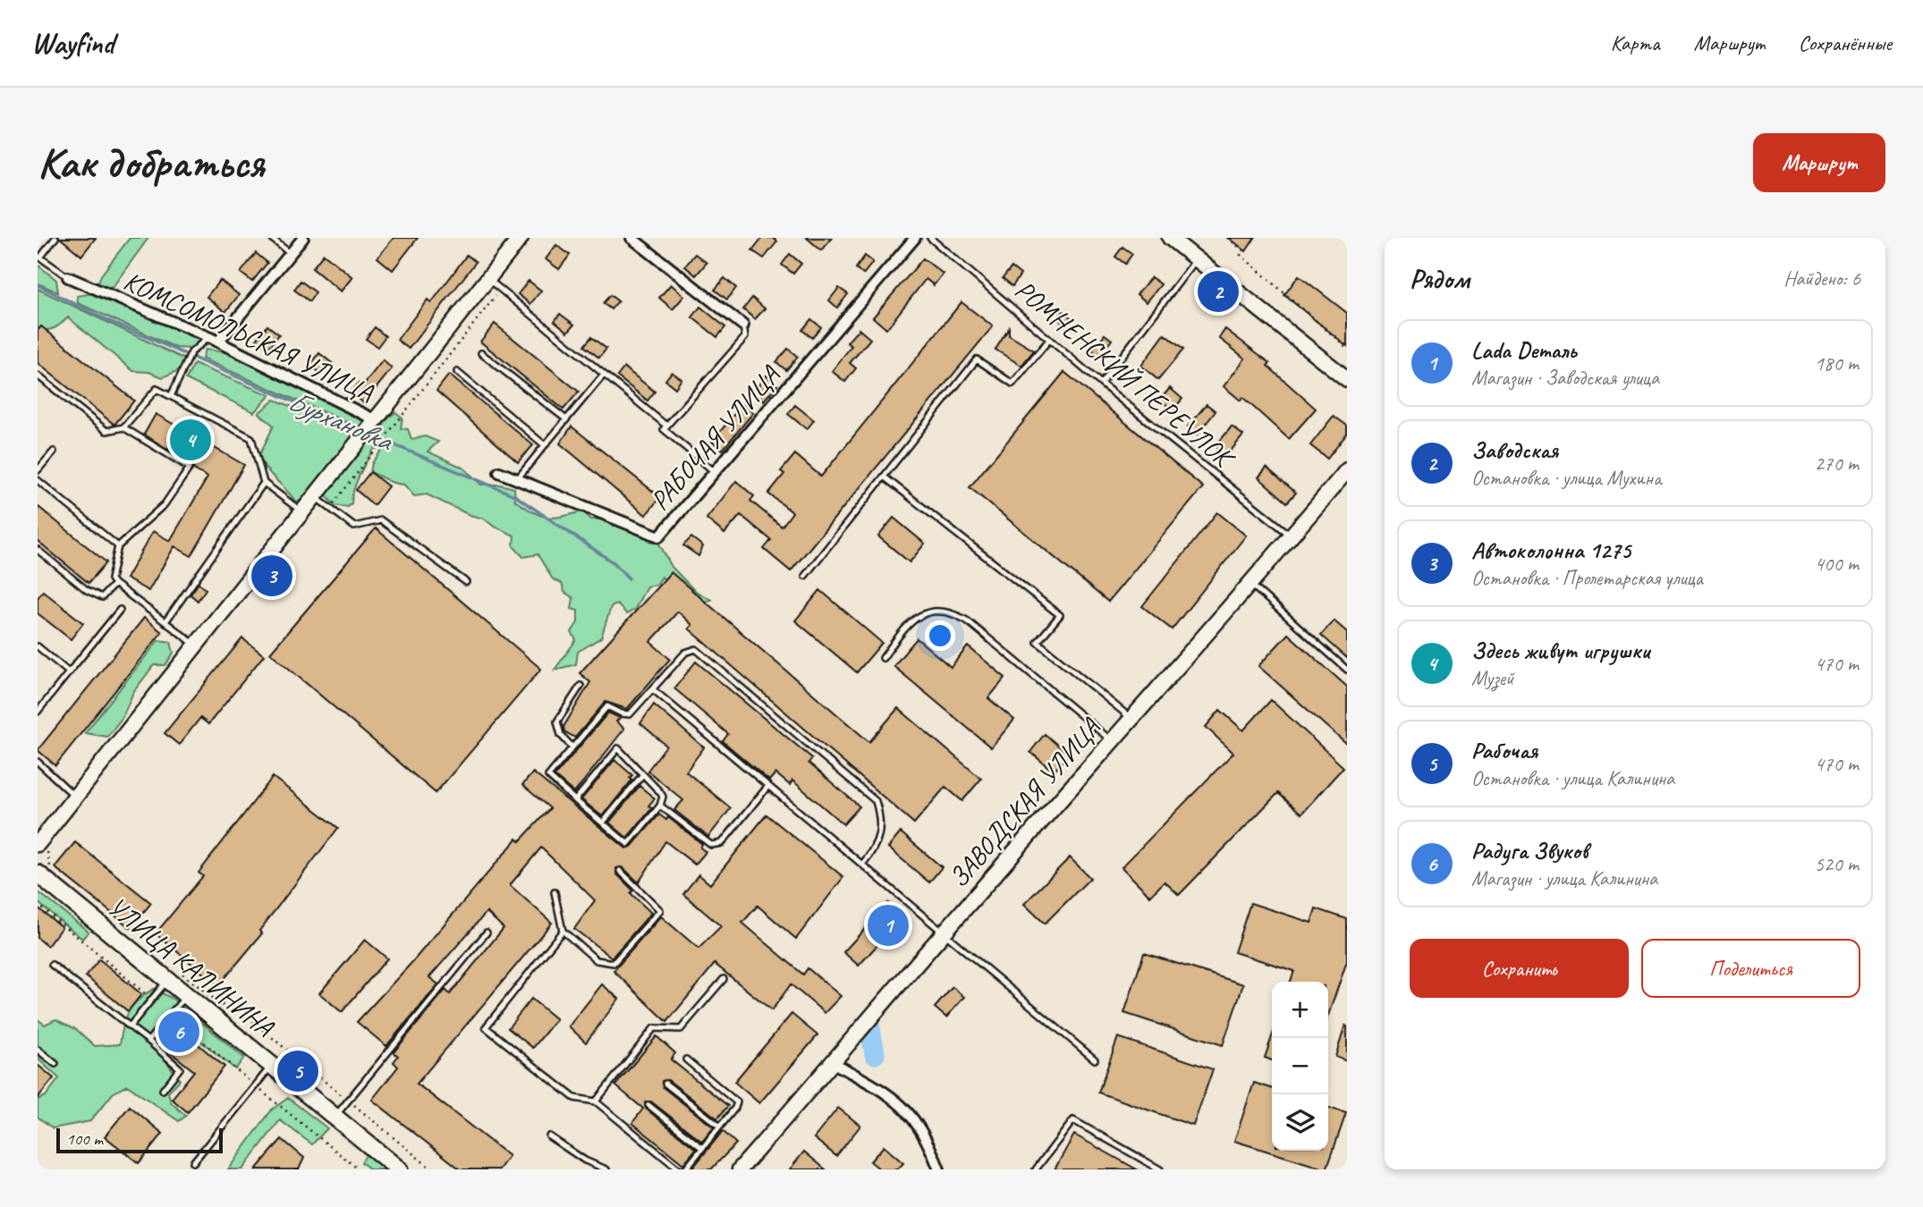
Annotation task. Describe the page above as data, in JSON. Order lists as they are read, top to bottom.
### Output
{
  "streets": {
    "main road": ["УЛИЦА КАЛИНИНА"],
    "street": ["КОМСОМОЛЬСКАЯ УЛИЦА", "РАБОЧАЯ УЛИЦА", "ЗАВОДСКАЯ УЛИЦА"],
    "lane": ["РОМНЕНСКИЙ ПЕРЕУЛОК"]
  },
  "crossings": [
    ["РОМНЕНСКИЙ ПЕРЕУЛОК", "ЗАВОДСКАЯ УЛИЦА"]
  ],
  "water": ["Бурхановка"],
  "scale_bar": "100 m",
  "page": {
    "header": "Wayfind",
    "nav": ["Карта", "Маршрут", "Сохранённые"],
    "buttons": [
      "Маршрут",
      ["Сохранить", "Поделиться"]
    ],
    "title": "Как добраться",
    "heading": ["Рядом", "Найдено: 6"],
    "pins": [
      "2",
      "4",
      "3",
      "1",
      "6",
      "5"
    ],
    "list": [
      {
        "mark": "1",
        "name": "Lada Dеталь",
        "note": "Магазин · Заводская улица",
        "value": "180 m"
      },
      {
        "mark": "2",
        "name": "Заводская",
        "note": "Остановка · улица Мухина",
        "value": "270 m"
      },
      {
        "mark": "3",
        "name": "Автоколонна 1275",
        "note": "Остановка · Пролетарская улица",
        "value": "400 m"
      },
      {
        "mark": "4",
        "name": "Здесь живут игрушки",
        "note": "Музей",
        "value": "470 m"
      },
      {
        "mark": "5",
        "name": "Рабочая",
        "note": "Остановка · улица Калинина",
        "value": "470 m"
      },
      {
        "mark": "6",
        "name": "Радуга Звуков",
        "note": "Магазин · улица Калинина",
        "value": "520 m"
      }
    ],
    "map_buttons": ["+", "−"],
    "scale": "100 m"
  }
}
